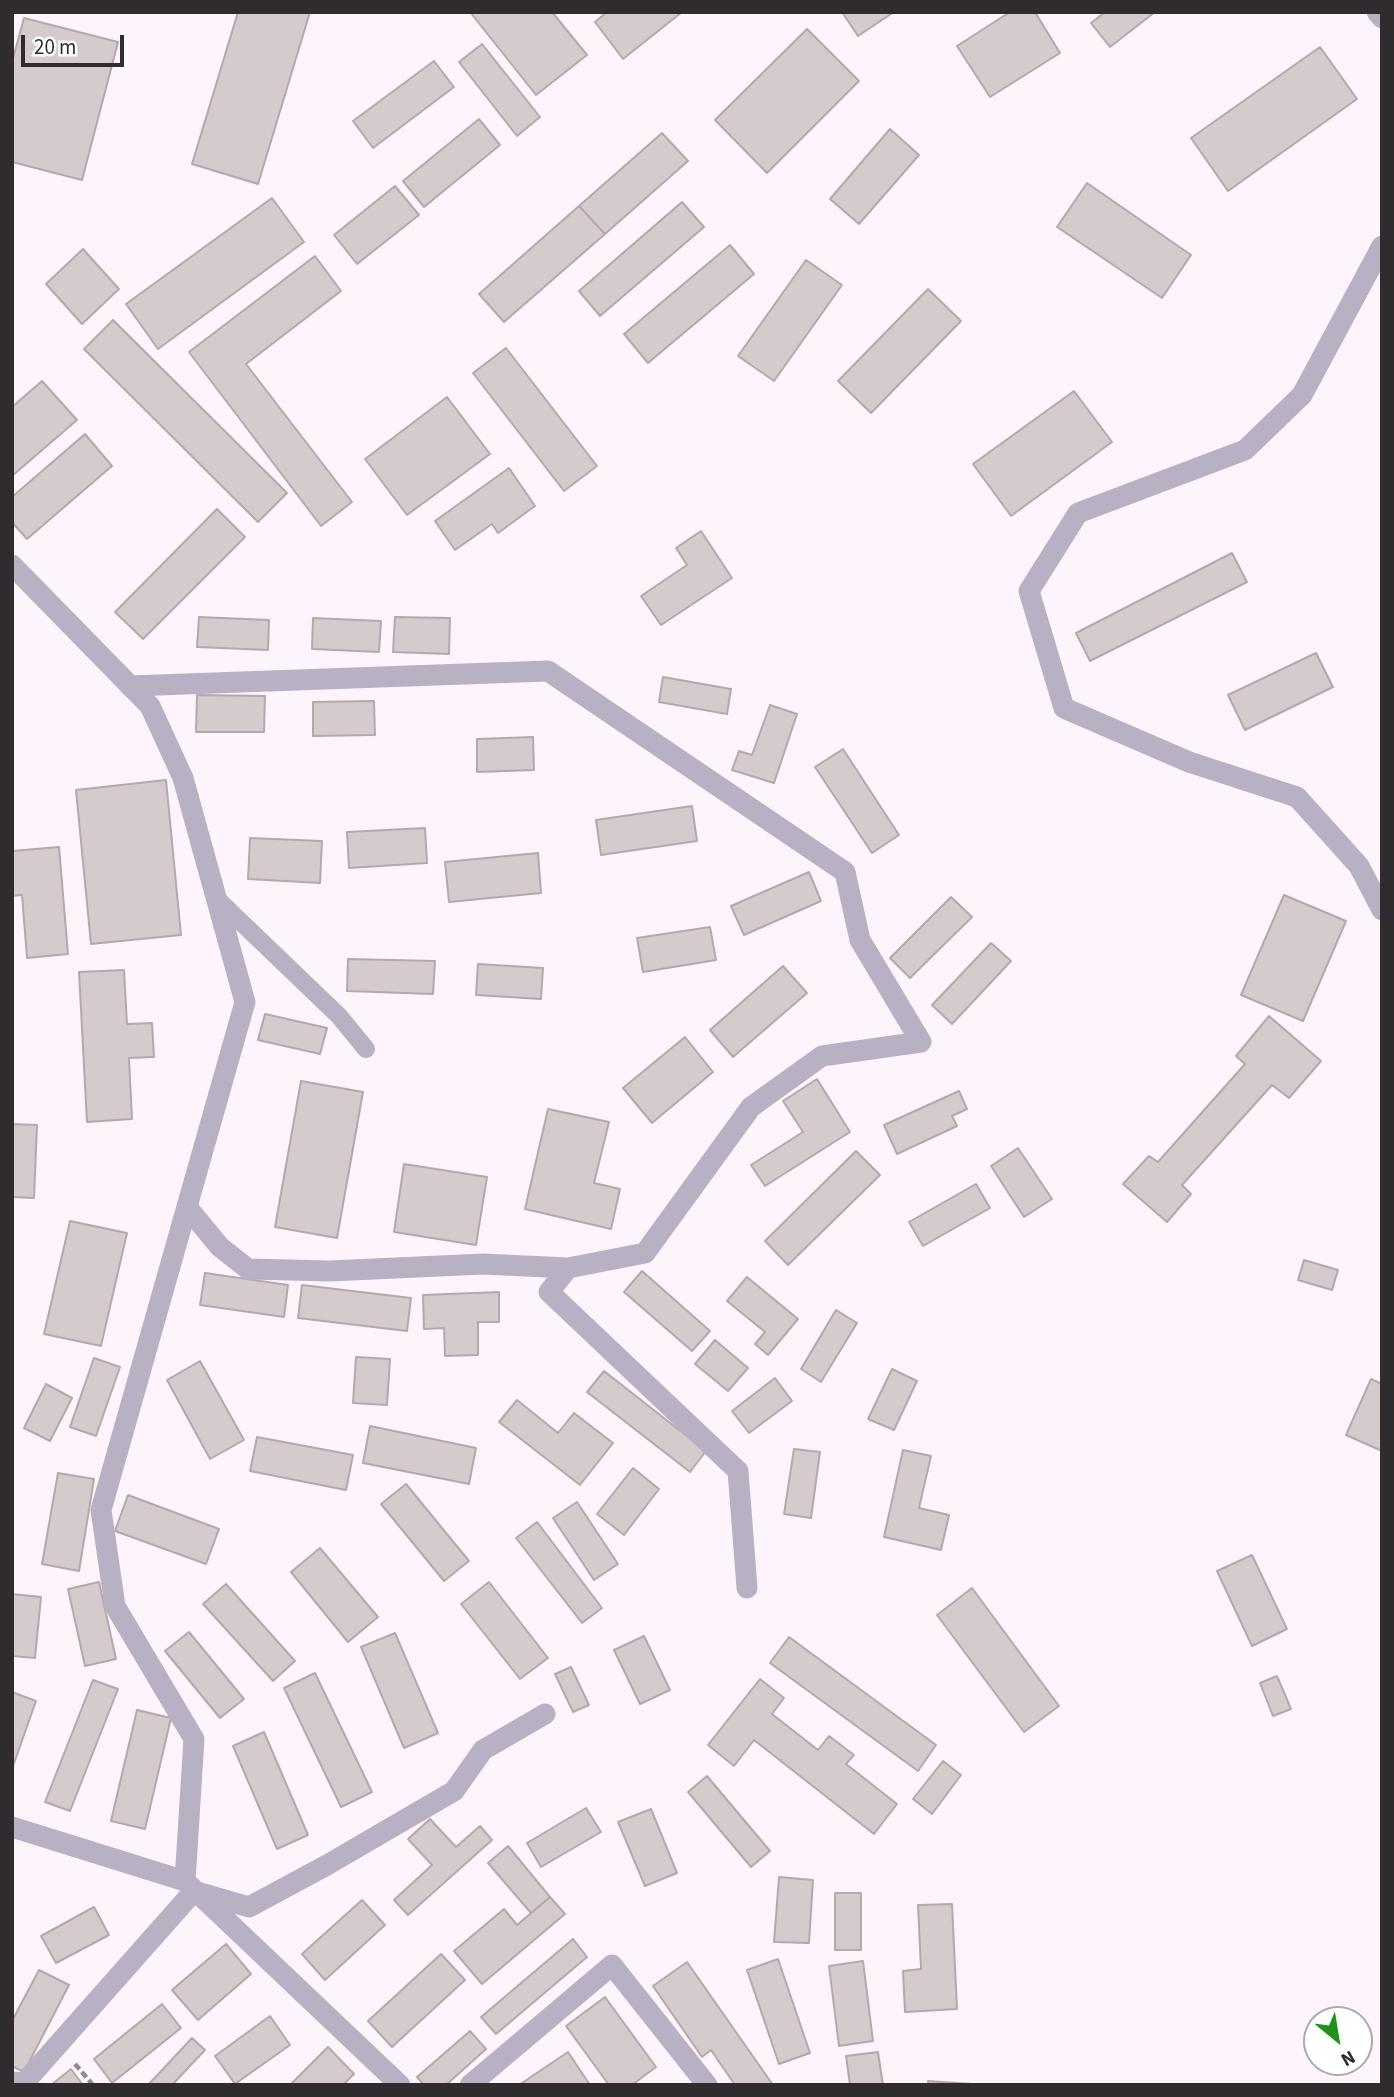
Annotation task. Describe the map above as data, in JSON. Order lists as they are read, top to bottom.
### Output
{
  "scale_bar": "20 m",
  "north": "bottom right"
}
